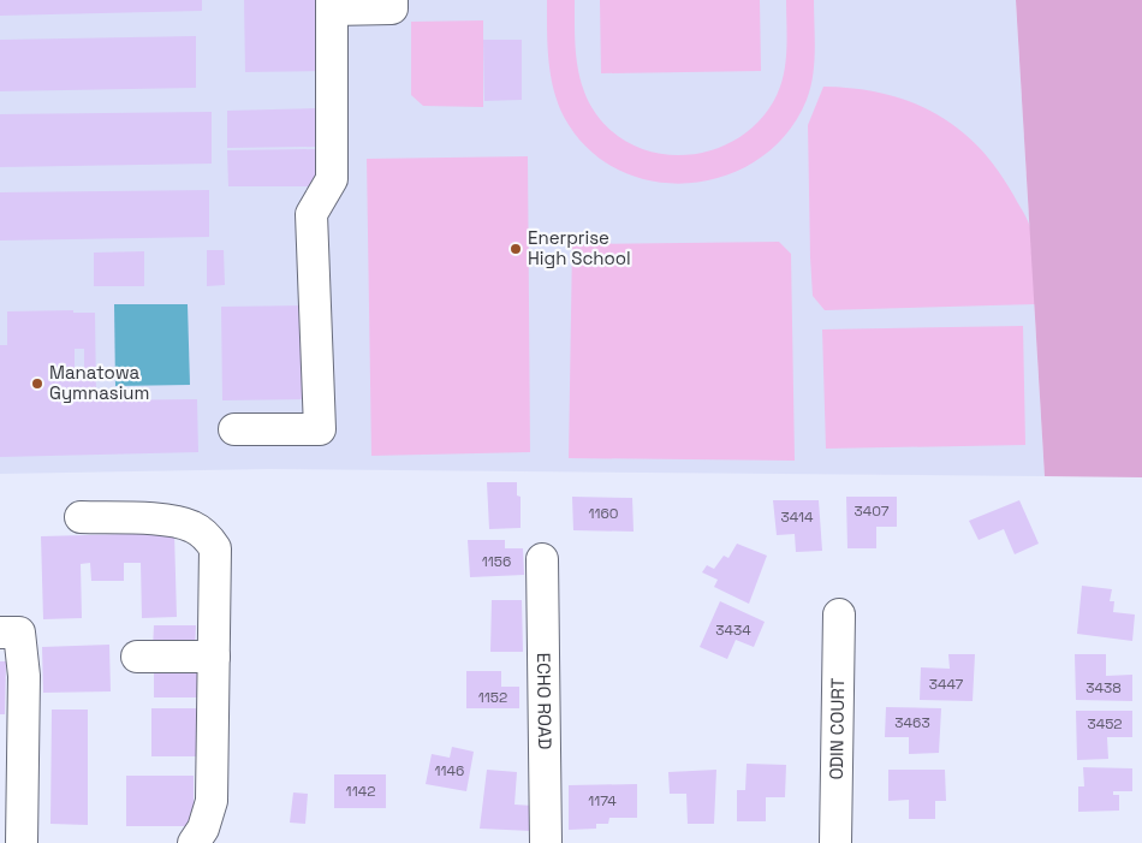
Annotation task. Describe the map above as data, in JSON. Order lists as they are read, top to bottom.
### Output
{
  "streets": {
    "street": ["ECHO ROAD", "ODIN COURT"]
  },
  "places": ["Enerprise High School", "Manatowa Gymnasium"],
  "house_numbers": [
    "3407",
    "1160",
    "3414",
    "1156",
    "3434",
    "3447",
    "3438",
    "1152",
    "3463",
    "3452",
    "1146",
    "1142",
    "1174"
  ]
}
